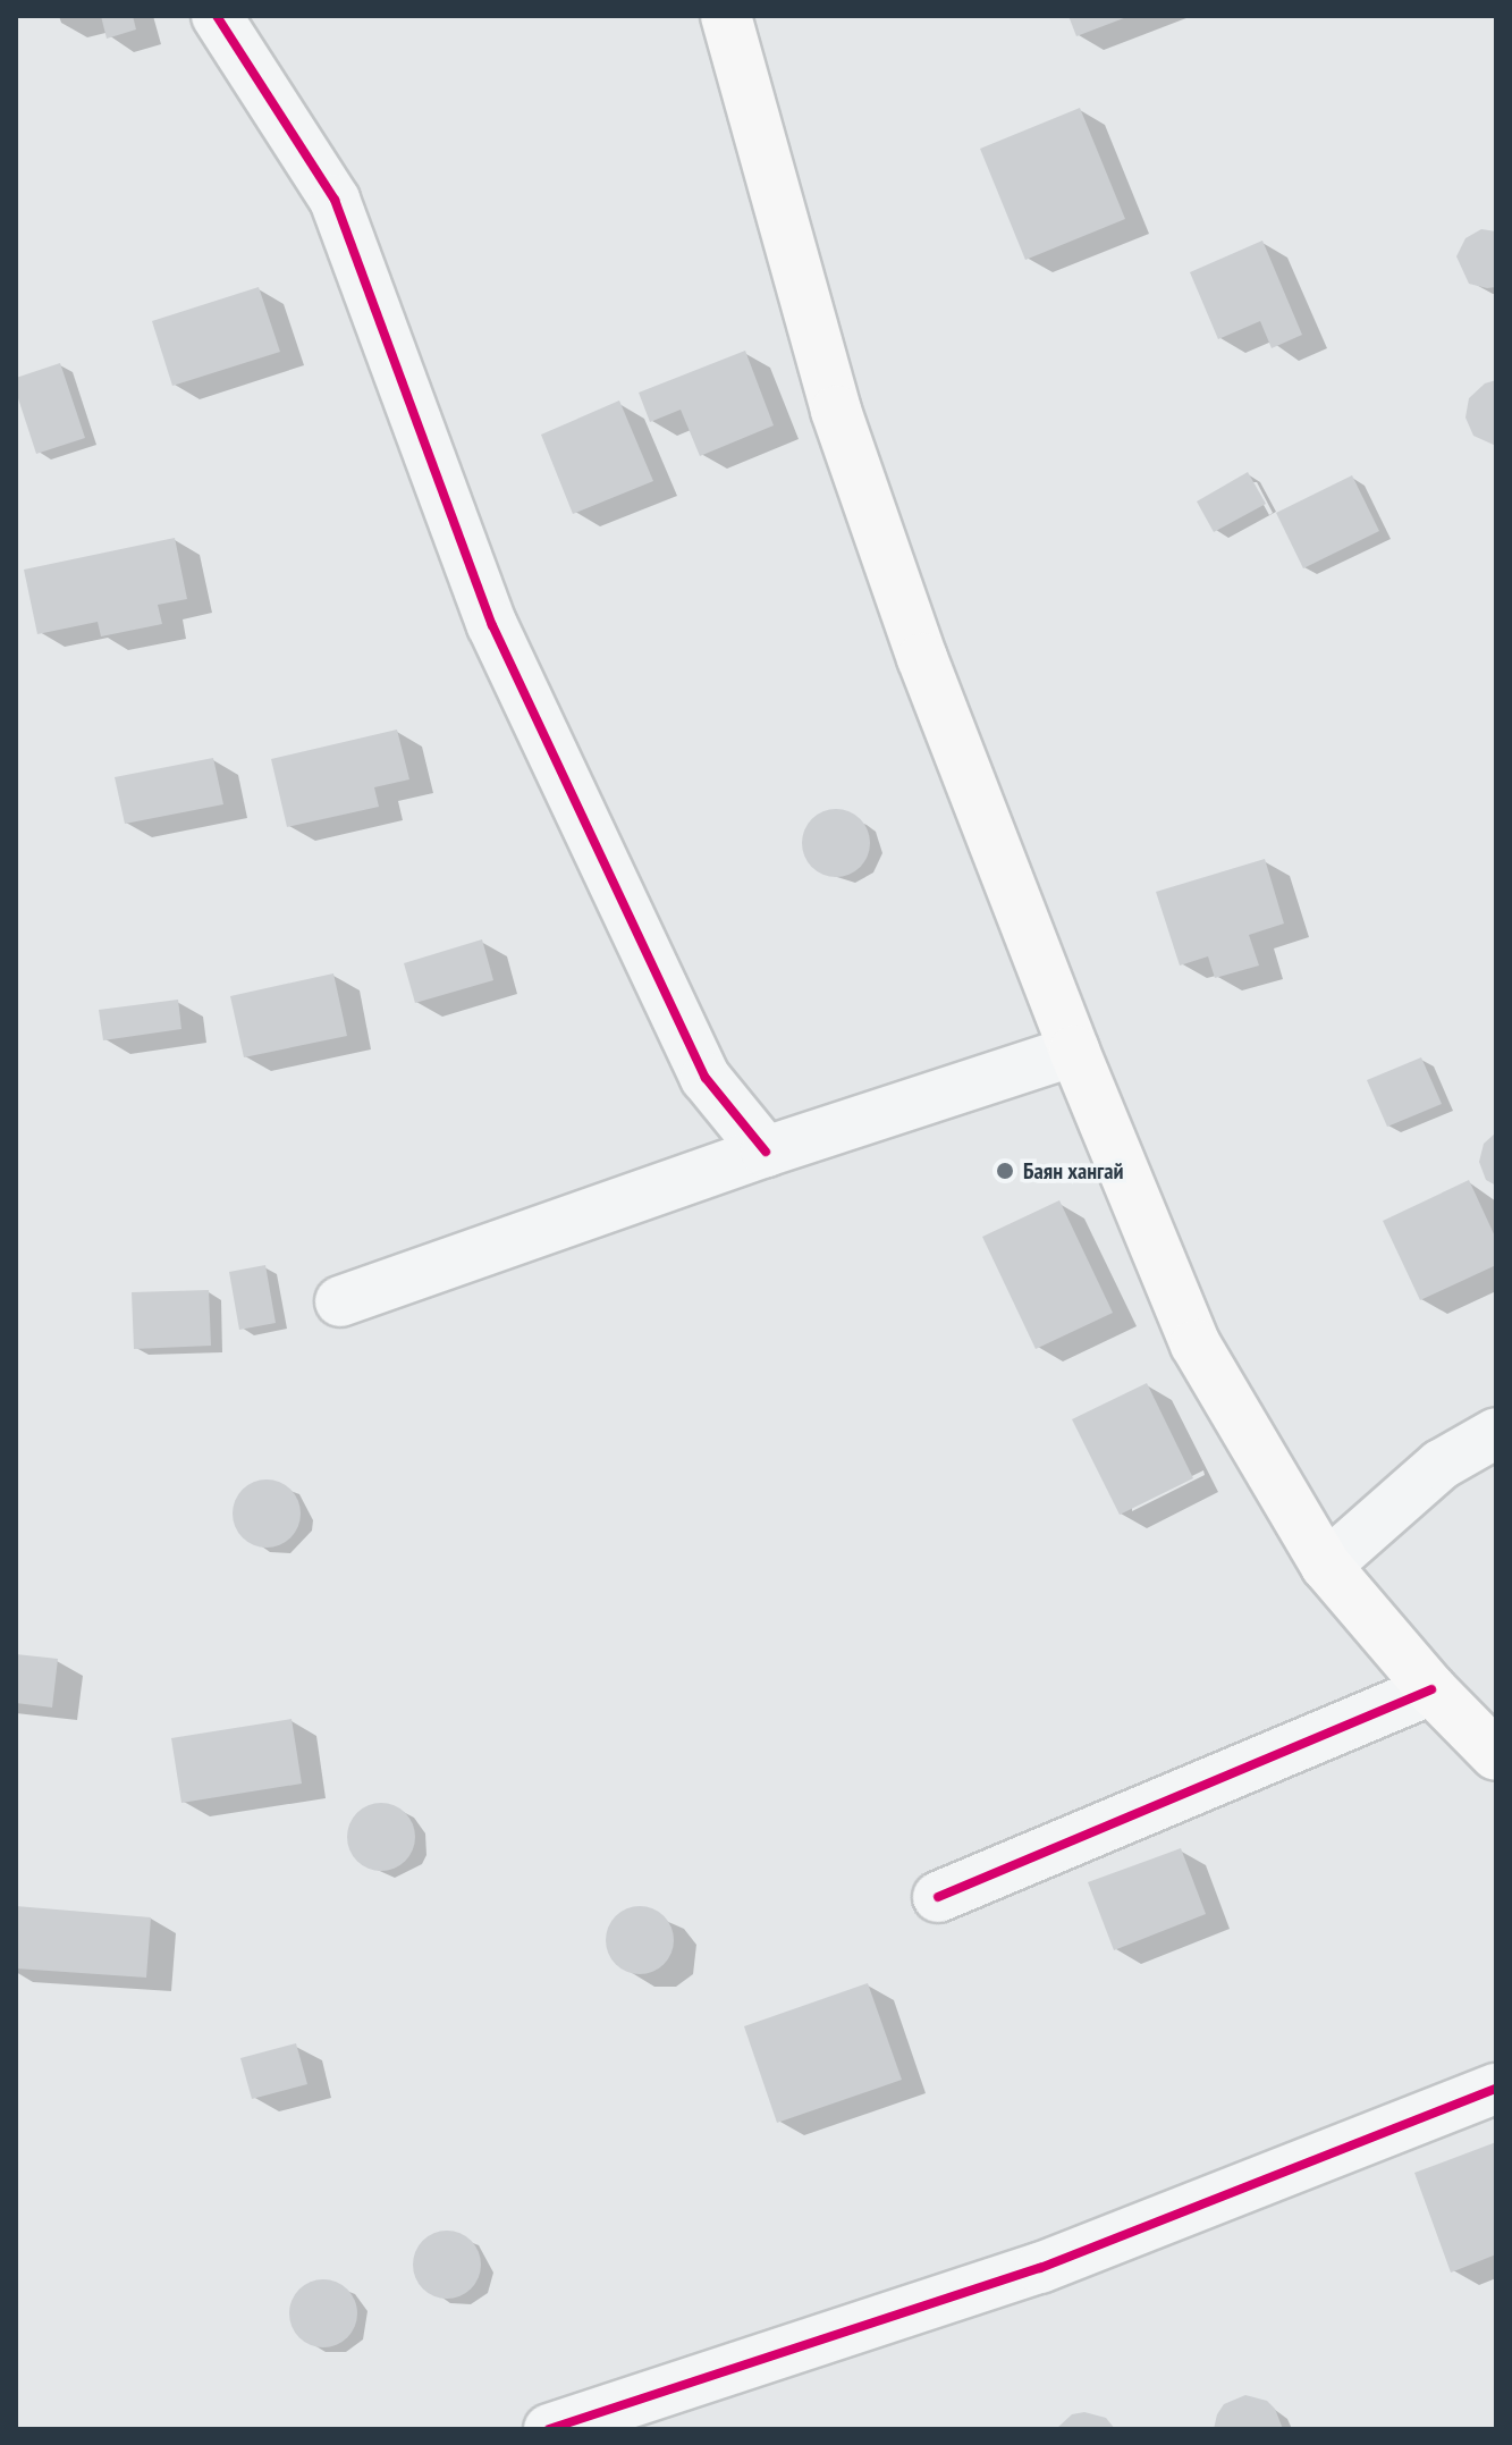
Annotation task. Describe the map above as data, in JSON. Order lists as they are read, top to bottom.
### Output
{
  "places": ["Баян хангай"]
}
